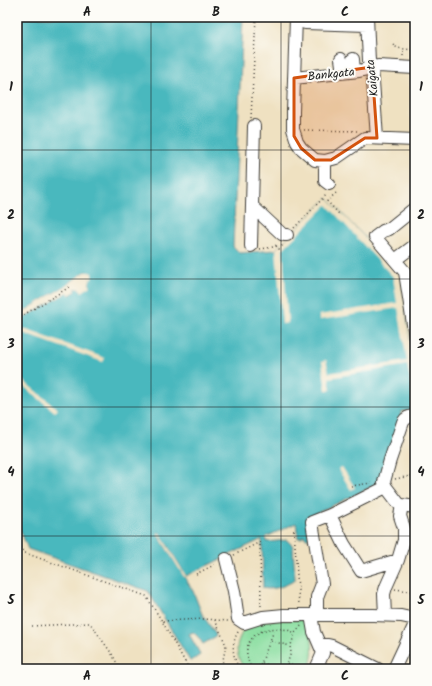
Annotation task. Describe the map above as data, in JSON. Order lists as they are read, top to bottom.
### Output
{
  "streets": {
    "street": ["Bankgata", "Kaigata"]
  },
  "crossings": [
    ["Bankgata", "Kaigata"]
  ],
  "grid": {
    "columns": ["A", "B", "C"],
    "rows": [
      "1",
      "2",
      "3",
      "4",
      "5"
    ]
  }
}
